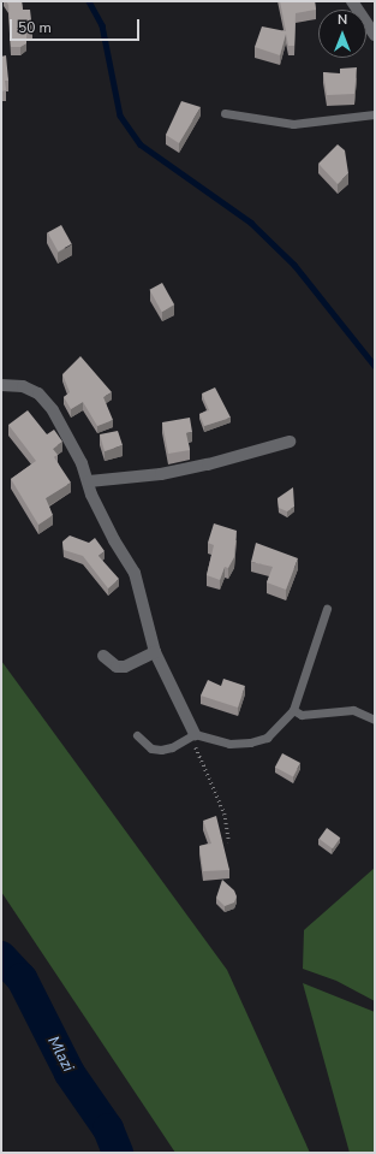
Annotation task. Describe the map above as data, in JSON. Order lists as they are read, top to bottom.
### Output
{
  "water": ["Mlazi"],
  "scale_bar": "50 m",
  "north": "top"
}
